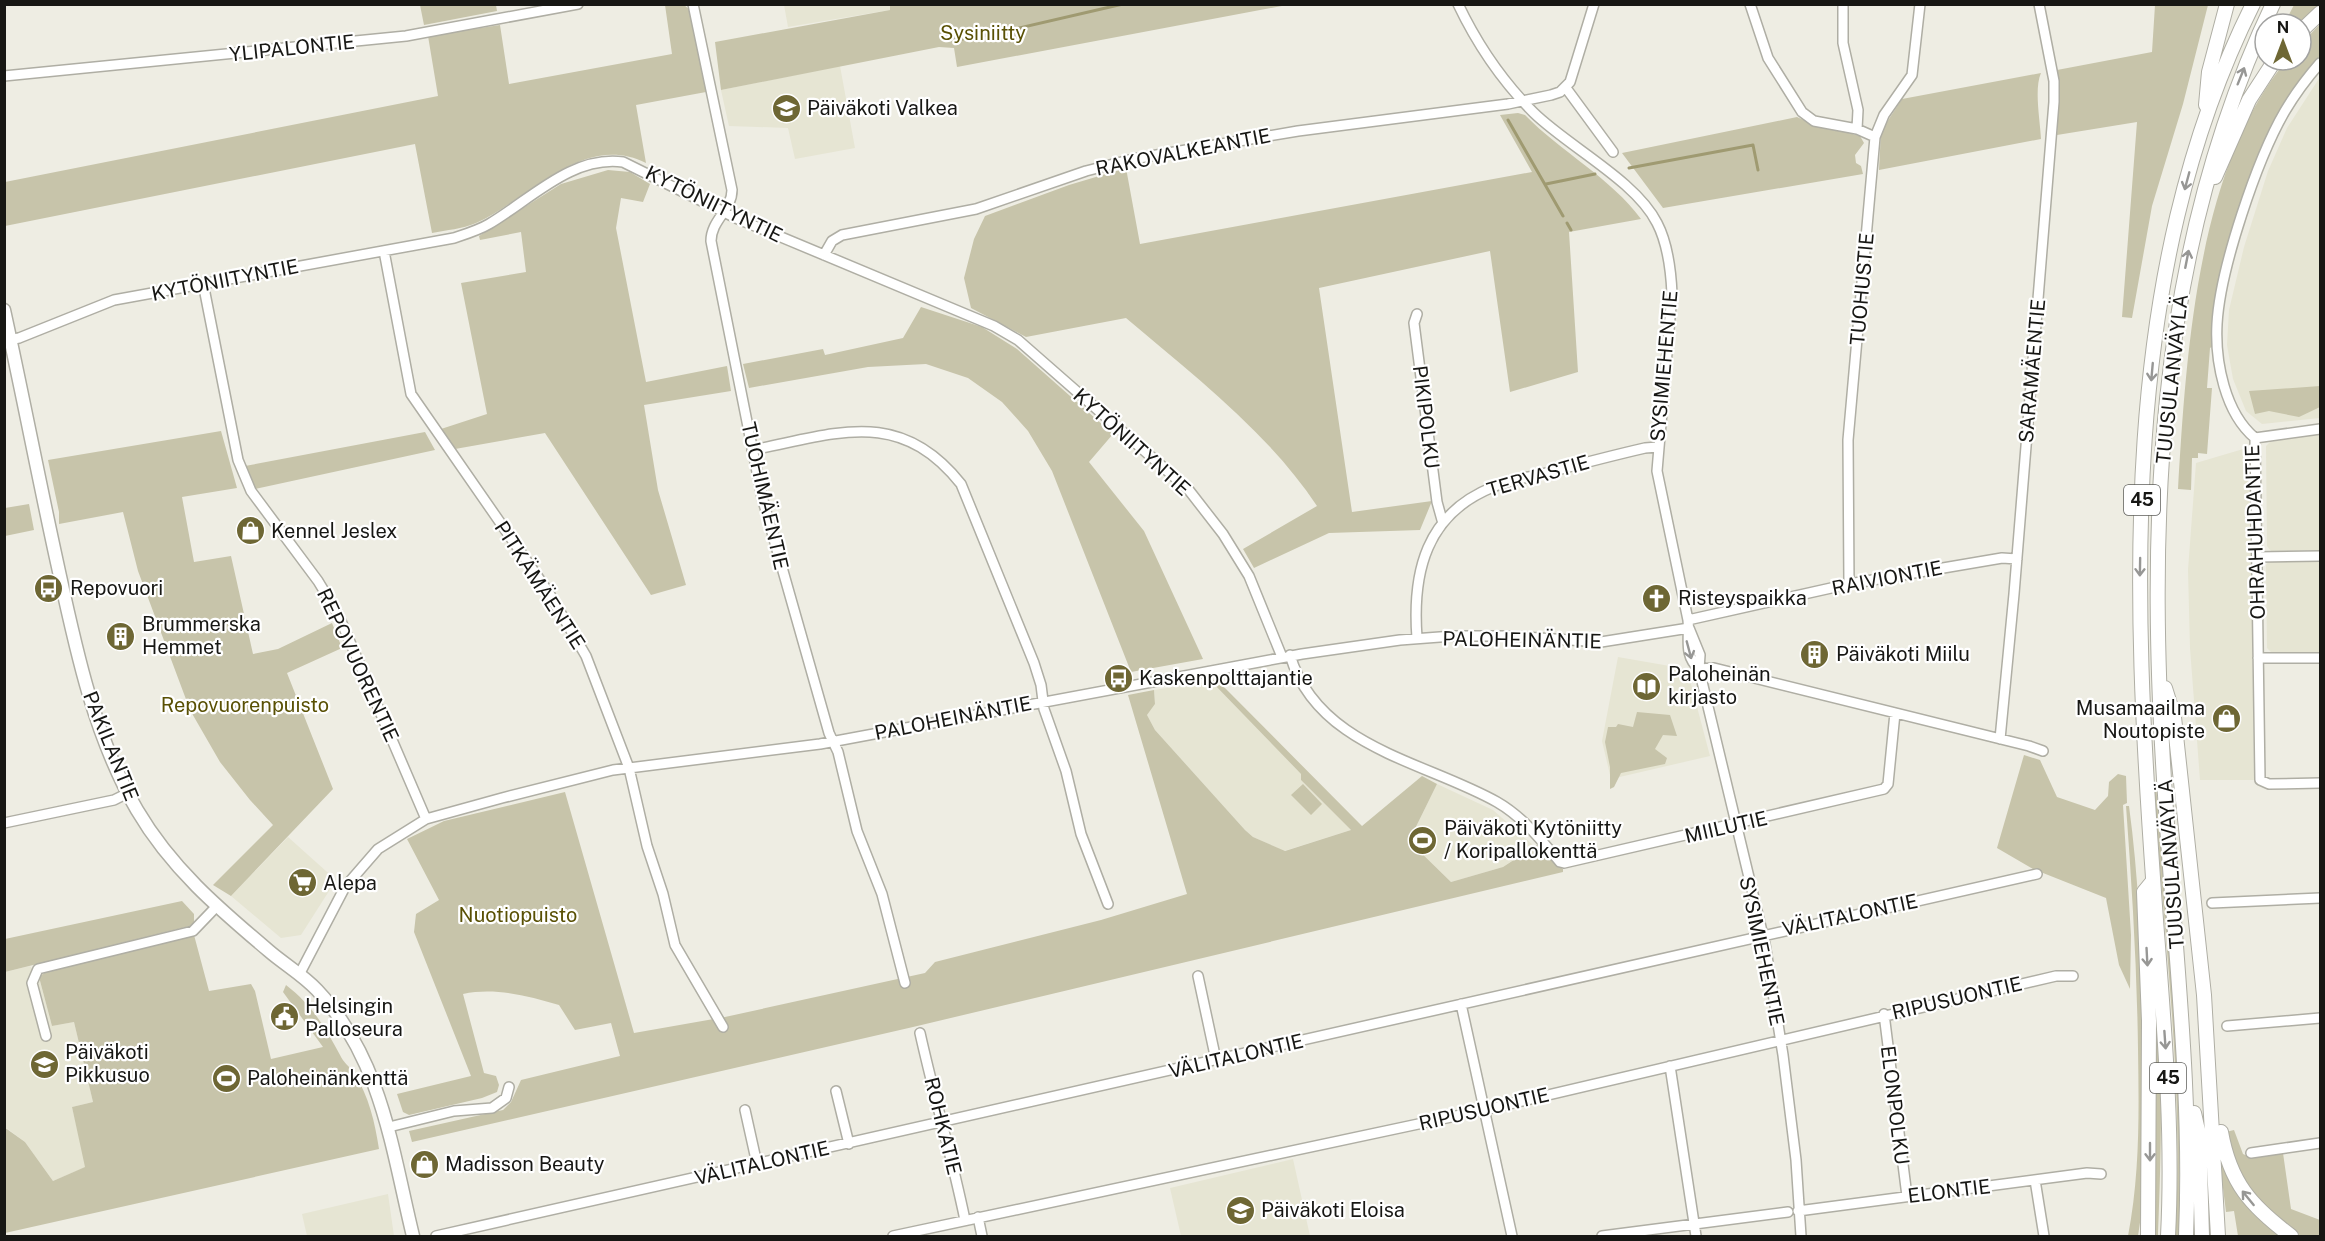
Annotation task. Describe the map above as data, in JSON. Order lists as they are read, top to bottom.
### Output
{
  "streets": {
    "highway": ["TUUSULANVÄYLÄ", "45"],
    "main road": ["PAKILANTIE"],
    "street": [
      "YLIPALONTIE",
      "RAKOVALKEANTIE",
      "KYTÖNIITYNTIE",
      "TUOHUSTIE",
      "SYSIMIEHENTIE",
      "SARAMÄENTIE",
      "PIKIPOLKU",
      "TERVASTIE",
      "TUOHIMÄENTIE",
      "OHRAHUHDANTIE",
      "RAIVIONTIE",
      "PITKÄMÄENTIE",
      "PALOHEINÄNTIE",
      "REPOVUORENTIE",
      "MIILUTIE",
      "VÄLITALONTIE",
      "RIPUSUONTIE",
      "ELONPOLKU",
      "ROHKATIE",
      "ELONTIE"
    ]
  },
  "crossings": [
    ["RAKOVALKEANTIE", "KYTÖNIITYNTIE"],
    ["RAKOVALKEANTIE", "SYSIMIEHENTIE"],
    ["KYTÖNIITYNTIE", "TUOHIMÄENTIE"],
    ["KYTÖNIITYNTIE", "PITKÄMÄENTIE"],
    ["KYTÖNIITYNTIE", "PALOHEINÄNTIE"],
    ["KYTÖNIITYNTIE", "REPOVUORENTIE"],
    ["KYTÖNIITYNTIE", "PAKILANTIE"],
    ["KYTÖNIITYNTIE", "MIILUTIE"],
    ["TUOHUSTIE", "RAIVIONTIE"],
    ["SYSIMIEHENTIE", "TERVASTIE"],
    ["SYSIMIEHENTIE", "RAIVIONTIE"],
    ["SYSIMIEHENTIE", "PALOHEINÄNTIE"],
    ["SYSIMIEHENTIE", "MIILUTIE"],
    ["SYSIMIEHENTIE", "VÄLITALONTIE"],
    ["SYSIMIEHENTIE", "RIPUSUONTIE"],
    ["SYSIMIEHENTIE", "ELONTIE"],
    ["SARAMÄENTIE", "RAIVIONTIE"],
    ["PIKIPOLKU", "TERVASTIE"],
    ["TERVASTIE", "PALOHEINÄNTIE"],
    ["TUOHIMÄENTIE", "PALOHEINÄNTIE"],
    ["RAIVIONTIE", "PALOHEINÄNTIE"],
    ["PITKÄMÄENTIE", "PALOHEINÄNTIE"],
    ["PALOHEINÄNTIE", "REPOVUORENTIE"],
    ["PALOHEINÄNTIE", "PAKILANTIE"],
    ["VÄLITALONTIE", "ROHKATIE"],
    ["RIPUSUONTIE", "ELONPOLKU"],
    ["RIPUSUONTIE", "ROHKATIE"],
    ["ELONPOLKU", "ELONTIE"]
  ],
  "parks": ["Sysiniitty", "Repovuorenpuisto", "Nuotiopuisto"],
  "places": {
    "school or university": ["Päiväkoti Valkea", "Päiväkoti Pikkusuo", "Päiväkoti Eloisa"],
    "shop": ["Kennel Jeslex", "Musamaailma Noutopiste", "Madisson Beauty"],
    "bus stop": ["Repovuori", "Kaskenpolttajantie"],
    "church": ["Risteyspaikka"],
    "building": ["Brummerska Hemmet", "Päiväkoti Miilu"],
    "library": ["Paloheinän kirjasto"],
    "sports": ["Päiväkoti Kytöniitty / Koripallokenttä", "Paloheinänkenttä"],
    "supermarket": ["Alepa"],
    "public building": ["Helsingin Palloseura"]
  },
  "north": "top"
}
